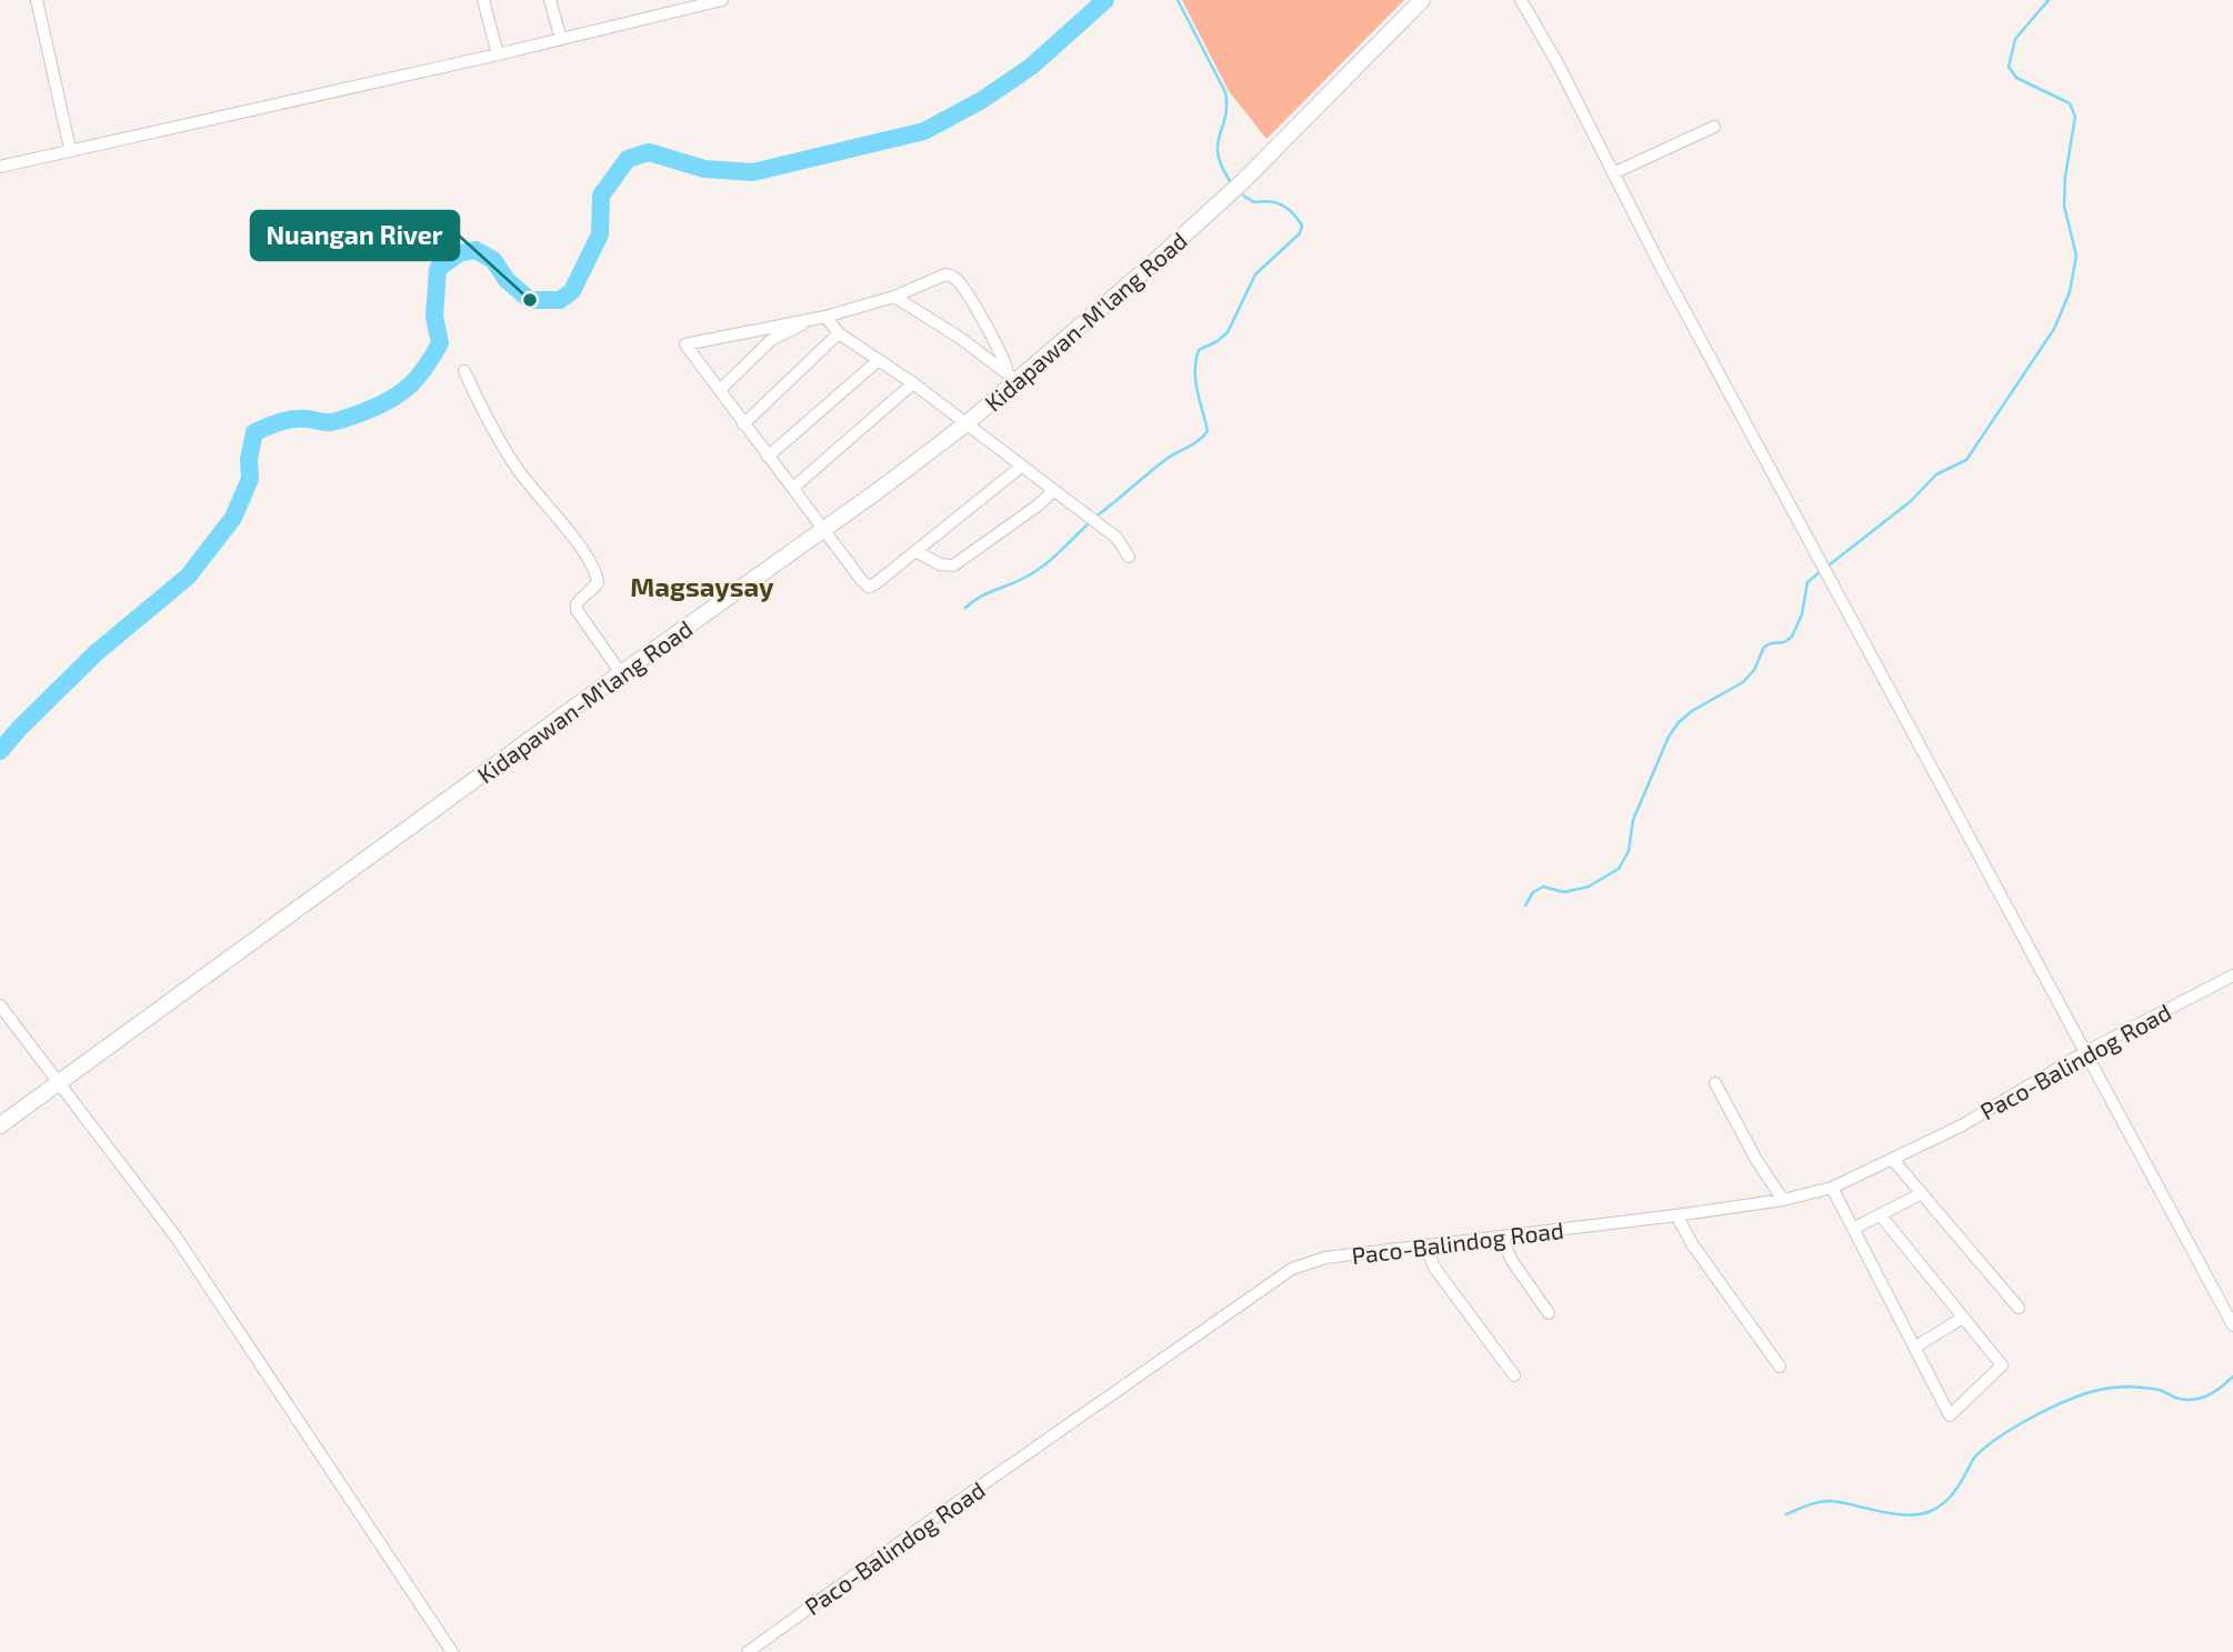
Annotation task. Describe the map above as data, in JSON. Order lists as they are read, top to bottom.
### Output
{
  "streets": {
    "main road": ["Kidapawan-M'lang Road"],
    "street": ["Paco-Balindog Road"]
  },
  "districts": ["Magsaysay"],
  "places": ["Nuangan River"]
}
